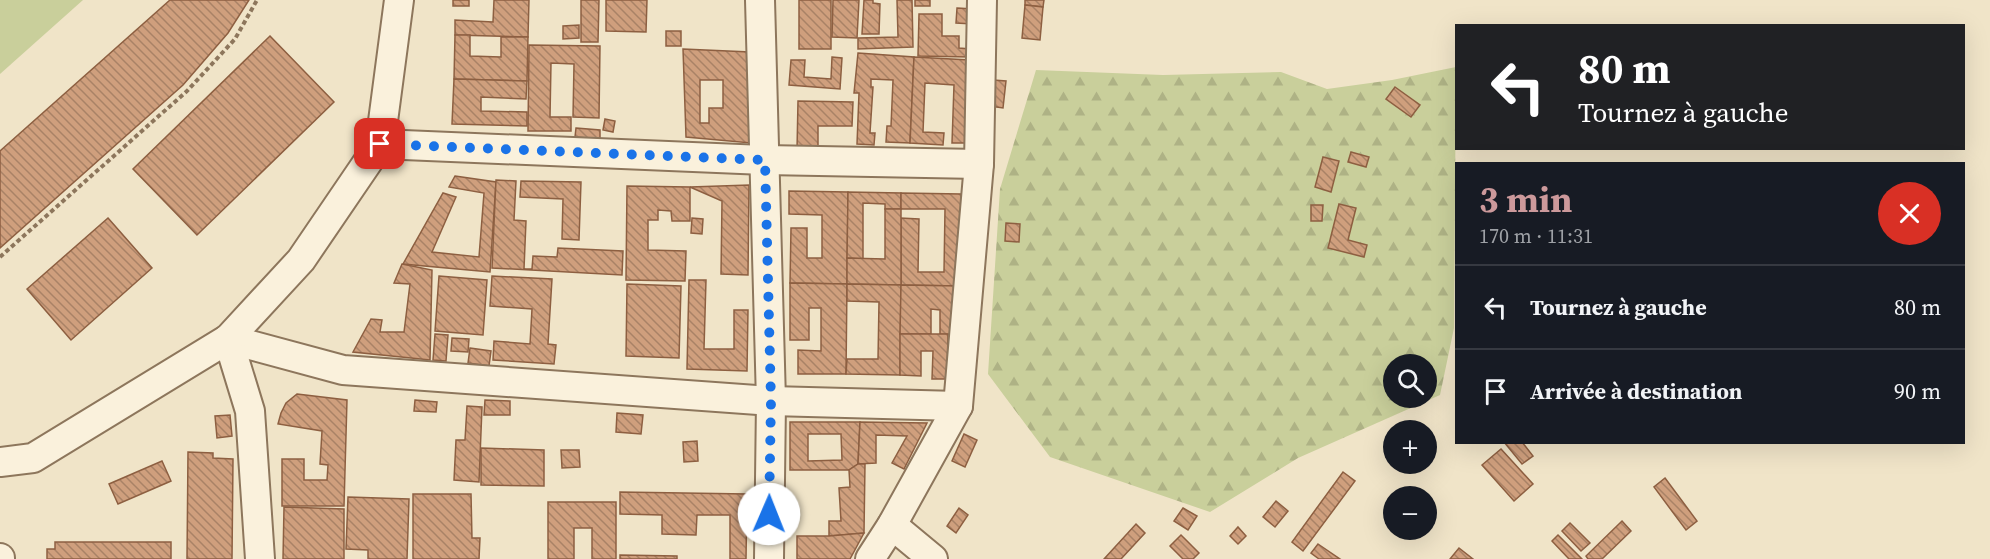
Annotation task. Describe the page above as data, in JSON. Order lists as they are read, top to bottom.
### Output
{
  "page": {
    "turn": ["80 m", "Tournez à gauche"],
    "heading": ["3 min", "170 m · 11:31"],
    "list": [
      {
        "name": "Tournez à gauche",
        "value": "80 m"
      },
      {
        "name": "Arrivée à destination",
        "value": "90 m"
      }
    ],
    "map_buttons": ["+", "−"]
  }
}
